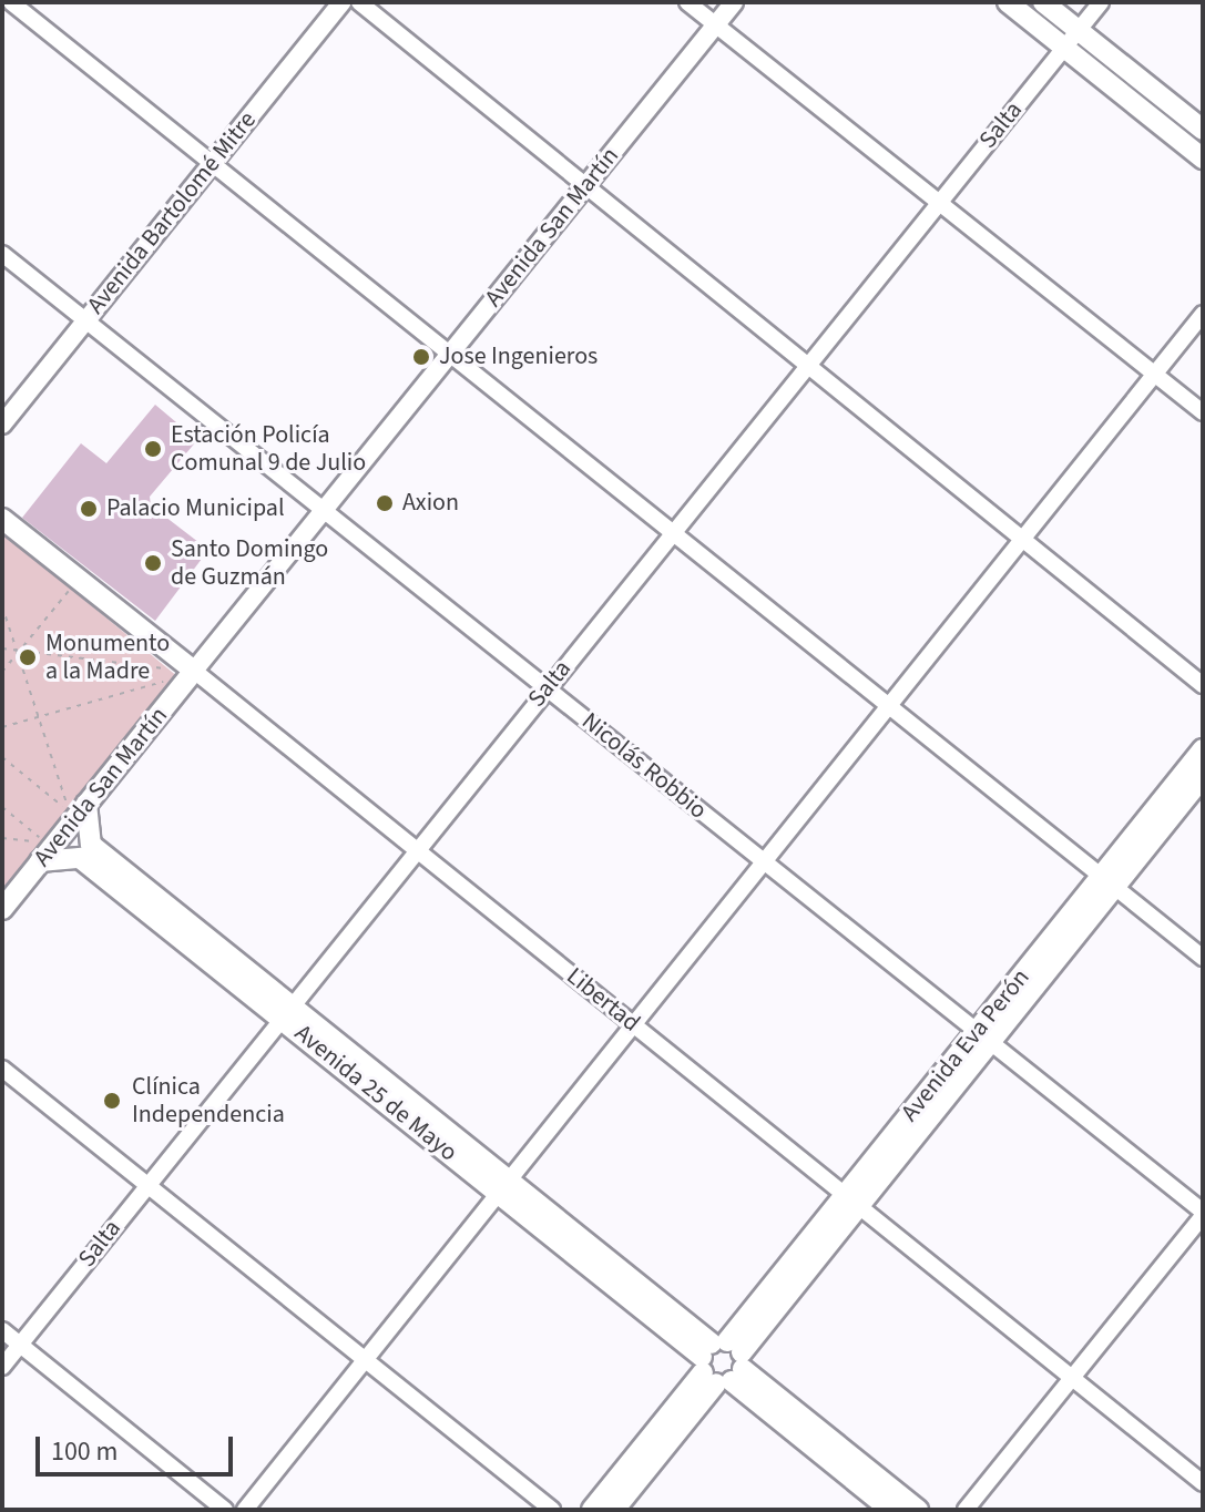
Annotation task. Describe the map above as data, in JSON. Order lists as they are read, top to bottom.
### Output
{
  "streets": {
    "main road": [
      "Avenida San Martín",
      "Libertad",
      "Avenida Eva Perón",
      "Avenida 25 de Mayo"
    ],
    "street": ["Salta", "Avenida Bartolomé Mitre", "Nicolás Robbio"]
  },
  "crossings": [
    ["Salta", "Nicolás Robbio"],
    ["Salta", "Libertad"],
    ["Salta", "Avenida 25 de Mayo"],
    ["Avenida Bartolomé Mitre", "Nicolás Robbio"],
    ["Avenida San Martín", "Nicolás Robbio"],
    ["Avenida San Martín", "Libertad"],
    ["Avenida San Martín", "Avenida 25 de Mayo"],
    ["Nicolás Robbio", "Avenida Eva Perón"],
    ["Libertad", "Avenida Eva Perón"],
    ["Avenida Eva Perón", "Avenida 25 de Mayo"]
  ],
  "places": [
    "Jose Ingenieros",
    "Estación Policía Comunal 9 de Julio",
    "Axion",
    "Palacio Municipal",
    "Santo Domingo de Guzmán",
    "Monumento a la Madre",
    "Clínica Independencia"
  ],
  "scale_bar": "100 m"
}
